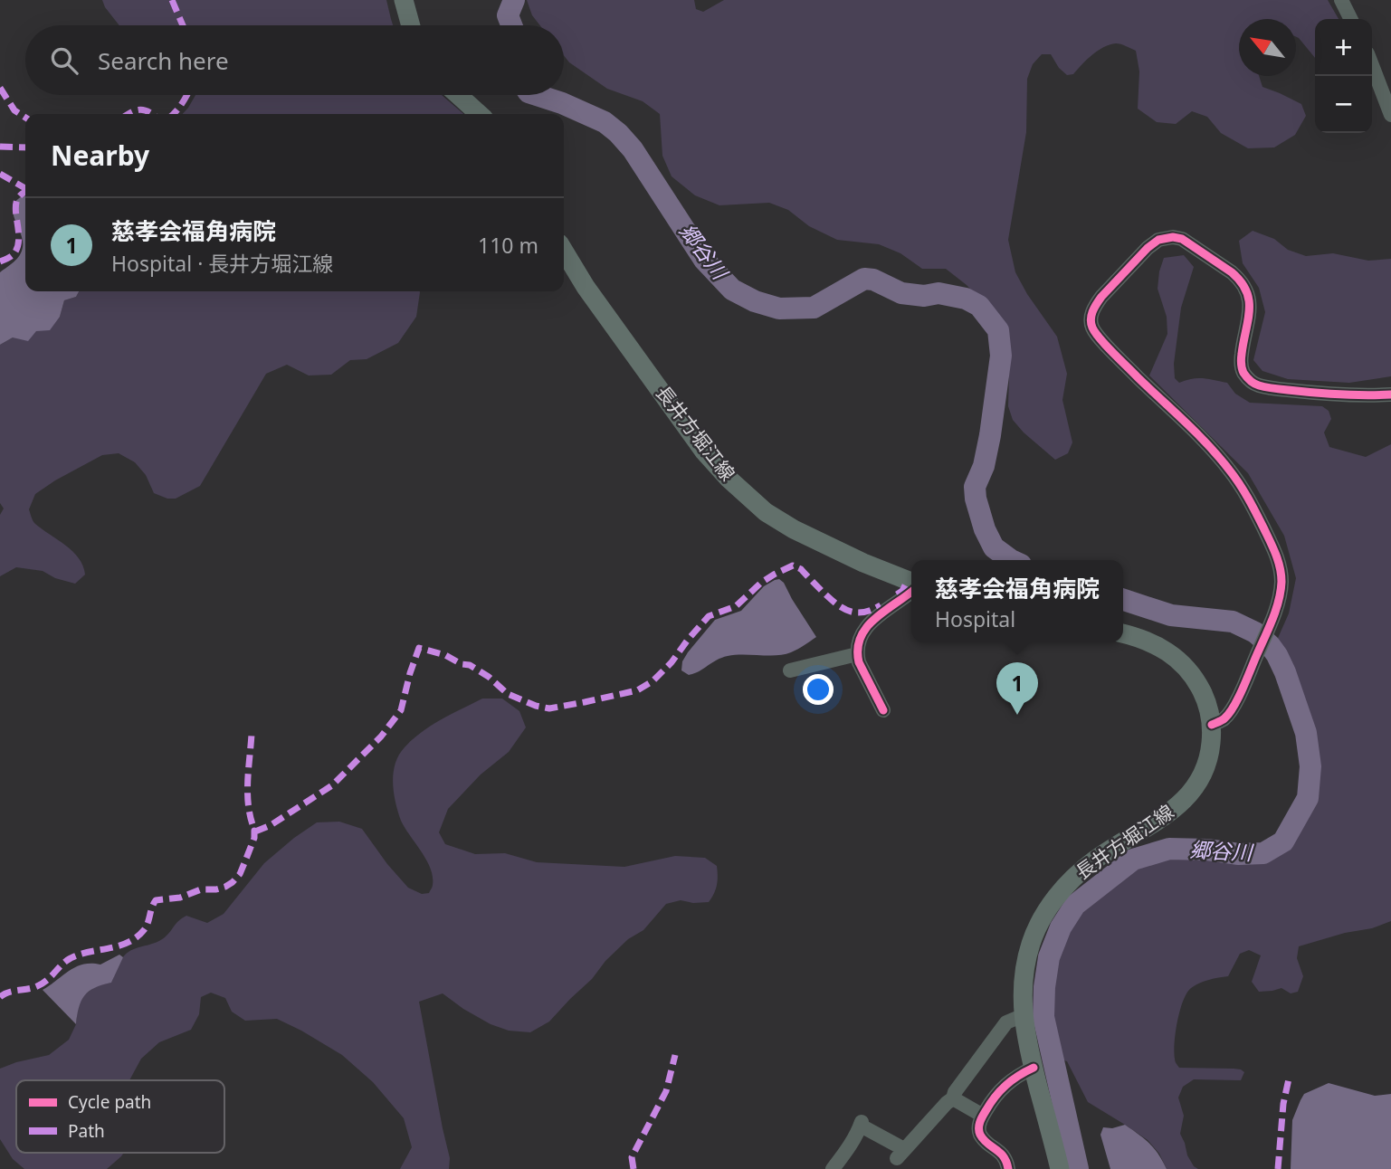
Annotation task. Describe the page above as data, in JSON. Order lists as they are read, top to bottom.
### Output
{
  "streets": {
    "main road": ["長井方堀江線"]
  },
  "water": ["郷谷川"],
  "legend": ["Cycle path", "Path"],
  "north": "top left",
  "page": {
    "map_buttons": ["+", "−"],
    "search": "Search here",
    "heading": "Nearby",
    "list": [
      {
        "mark": "1",
        "name": "慈孝会福角病院",
        "note": "Hospital · 長井方堀江線",
        "value": "110 m"
      }
    ],
    "popup": ["慈孝会福角病院", "Hospital"],
    "pins": "1"
  }
}
